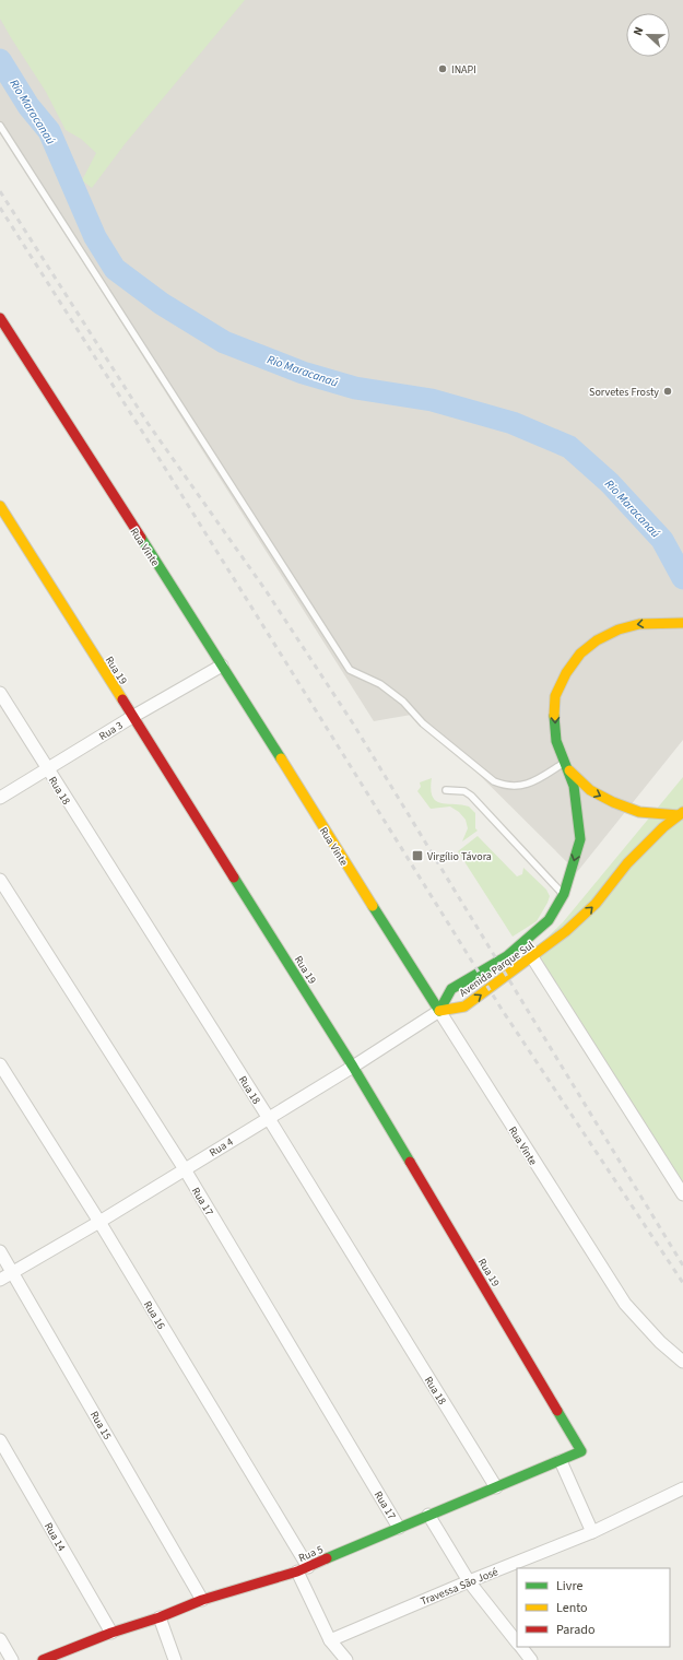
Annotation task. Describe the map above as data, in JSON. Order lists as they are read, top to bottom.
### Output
{
  "streets": {
    "street": [
      "Rua Vinte",
      "Rua 19",
      "Rua 3",
      "Rua 18",
      "Avenida Parque Sul",
      "Rua 4",
      "Rua 17",
      "Rua 16",
      "Rua 15",
      "Rua 14",
      "Rua 5",
      "Travessa São José"
    ]
  },
  "crossings": [
    ["Rua Vinte", "Rua 3"],
    ["Rua Vinte", "Avenida Parque Sul"],
    ["Rua Vinte", "Rua 4"],
    ["Rua 19", "Rua 3"],
    ["Rua 19", "Rua 4"],
    ["Rua 19", "Rua 5"],
    ["Rua 3", "Rua 18"],
    ["Rua 18", "Rua 4"],
    ["Rua 18", "Rua 5"],
    ["Avenida Parque Sul", "Rua 4"],
    ["Rua 4", "Rua 17"],
    ["Rua 4", "Rua 16"],
    ["Rua 4", "Rua 15"],
    ["Rua 17", "Rua 5"],
    ["Rua 16", "Rua 5"],
    ["Rua 16", "Travessa São José"],
    ["Rua 15", "Rua 5"],
    ["Rua 14", "Rua 5"]
  ],
  "water": ["Rio Maracanaú"],
  "places": {
    "other": ["INAPI", "Sorvetes Frosty"],
    "transit": ["Virgílio Távora"]
  },
  "legend": ["Livre", "Lento", "Parado"],
  "north": "left"
}
